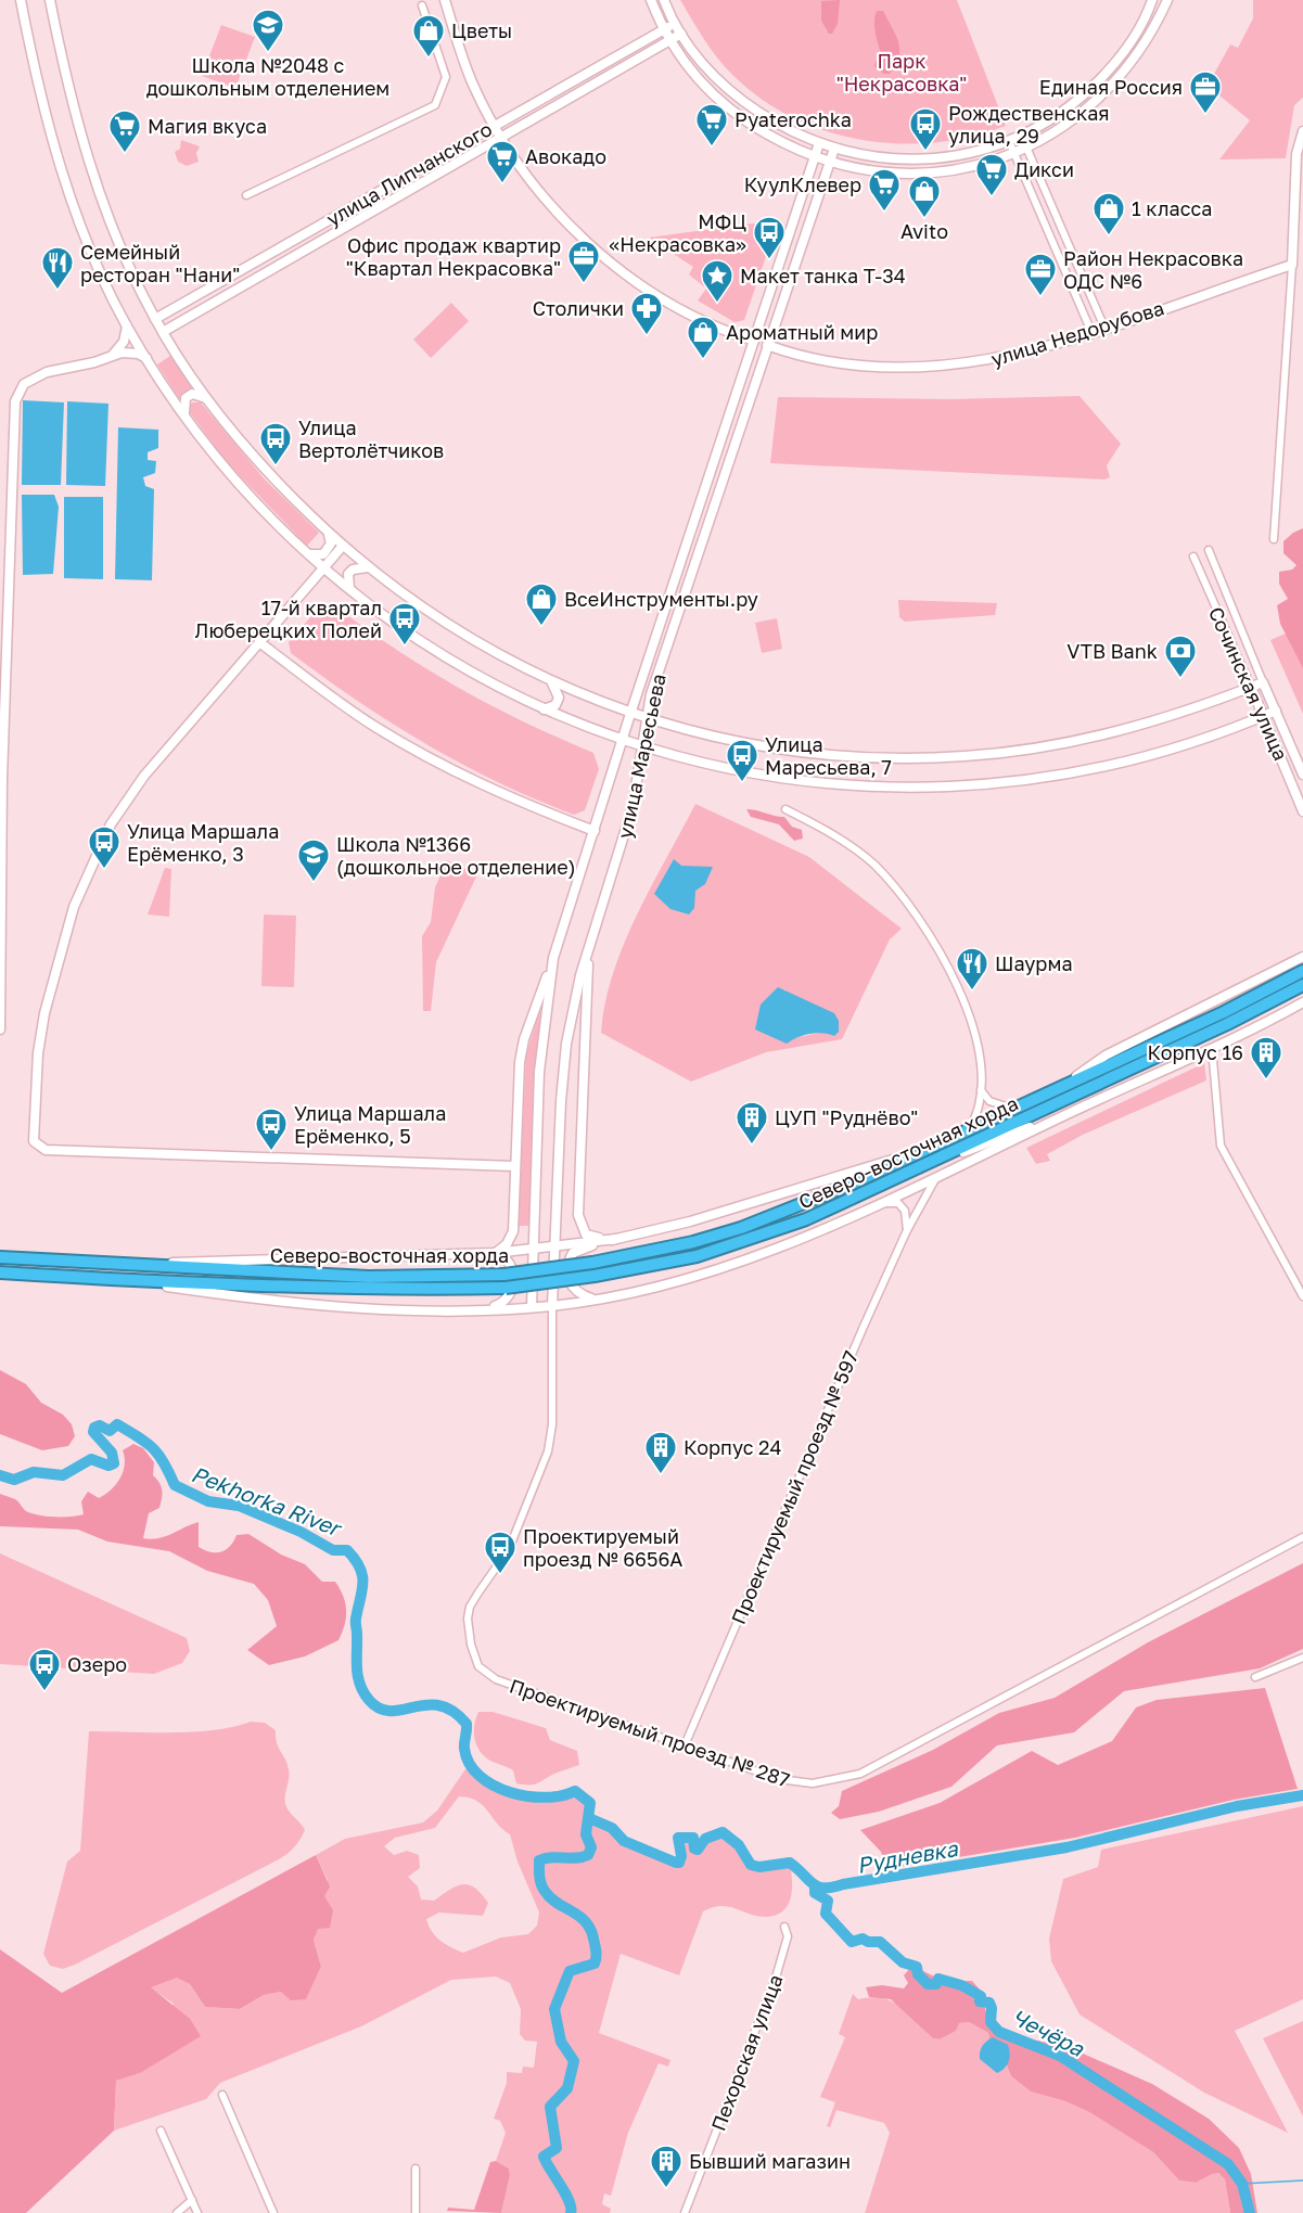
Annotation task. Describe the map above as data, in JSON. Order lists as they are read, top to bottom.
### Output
{
  "streets": {
    "highway": ["Северо-восточная хорда"],
    "street": [
      "улица Липчанского",
      "улица Недорубова",
      "Сочинская улица",
      "улица Маресьева",
      "Проектируемый проезд № 597",
      "Проектируемый проезд № 287",
      "Пехорская улица"
    ]
  },
  "crossings": [
    ["улица Липчанского", "улица Недорубова"],
    ["улица Недорубова", "улица Маресьева"],
    ["улица Маресьева", "Проектируемый проезд № 287"],
    ["Проектируемый проезд № 597", "Проектируемый проезд № 287"]
  ],
  "water": ["Pekhorka River", "Рудневка", "Чечёра"],
  "parks": ["Парк \"Некрасовка\""],
  "places": {
    "school or university": ["Школа №2048 с дошкольным отделением", "Школа №1366 (дошкольное отделение)"],
    "shop": [
      "Цветы",
      "Avito",
      "1 класса",
      "Ароматный мир",
      "ВсеИнструменты.ру"
    ],
    "office": ["Единая Россия", "Офис продаж квартир \"Квартал Некрасовка\"", "Район Некрасовка ОДС №6"],
    "supermarket": [
      "Pyaterochka",
      "Магия вкуса",
      "Авокадо",
      "Дикси",
      "КуулКлевер"
    ],
    "bus stop": [
      "Рождественская улица, 29",
      "МФЦ «Некрасовка»",
      "Улица Вертолётчиков",
      "17-й квартал Люберецких Полей",
      "Улица Маресьева, 7",
      "Улица Маршала Ерёменко, 3",
      "Улица Маршала Ерёменко, 5",
      "Проектируемый проезд № 6656А",
      "Озеро"
    ],
    "restaurant": ["Семейный ресторан \"Нани\"", "Шаурма"],
    "place": ["Макет танка Т-34"],
    "pharmacy": ["Столички"],
    "bank": ["VTB Bank"],
    "building": [
      "Корпус 16",
      "ЦУП \"Руднёво\"",
      "Корпус 24",
      "Бывший магазин"
    ]
  }
}
